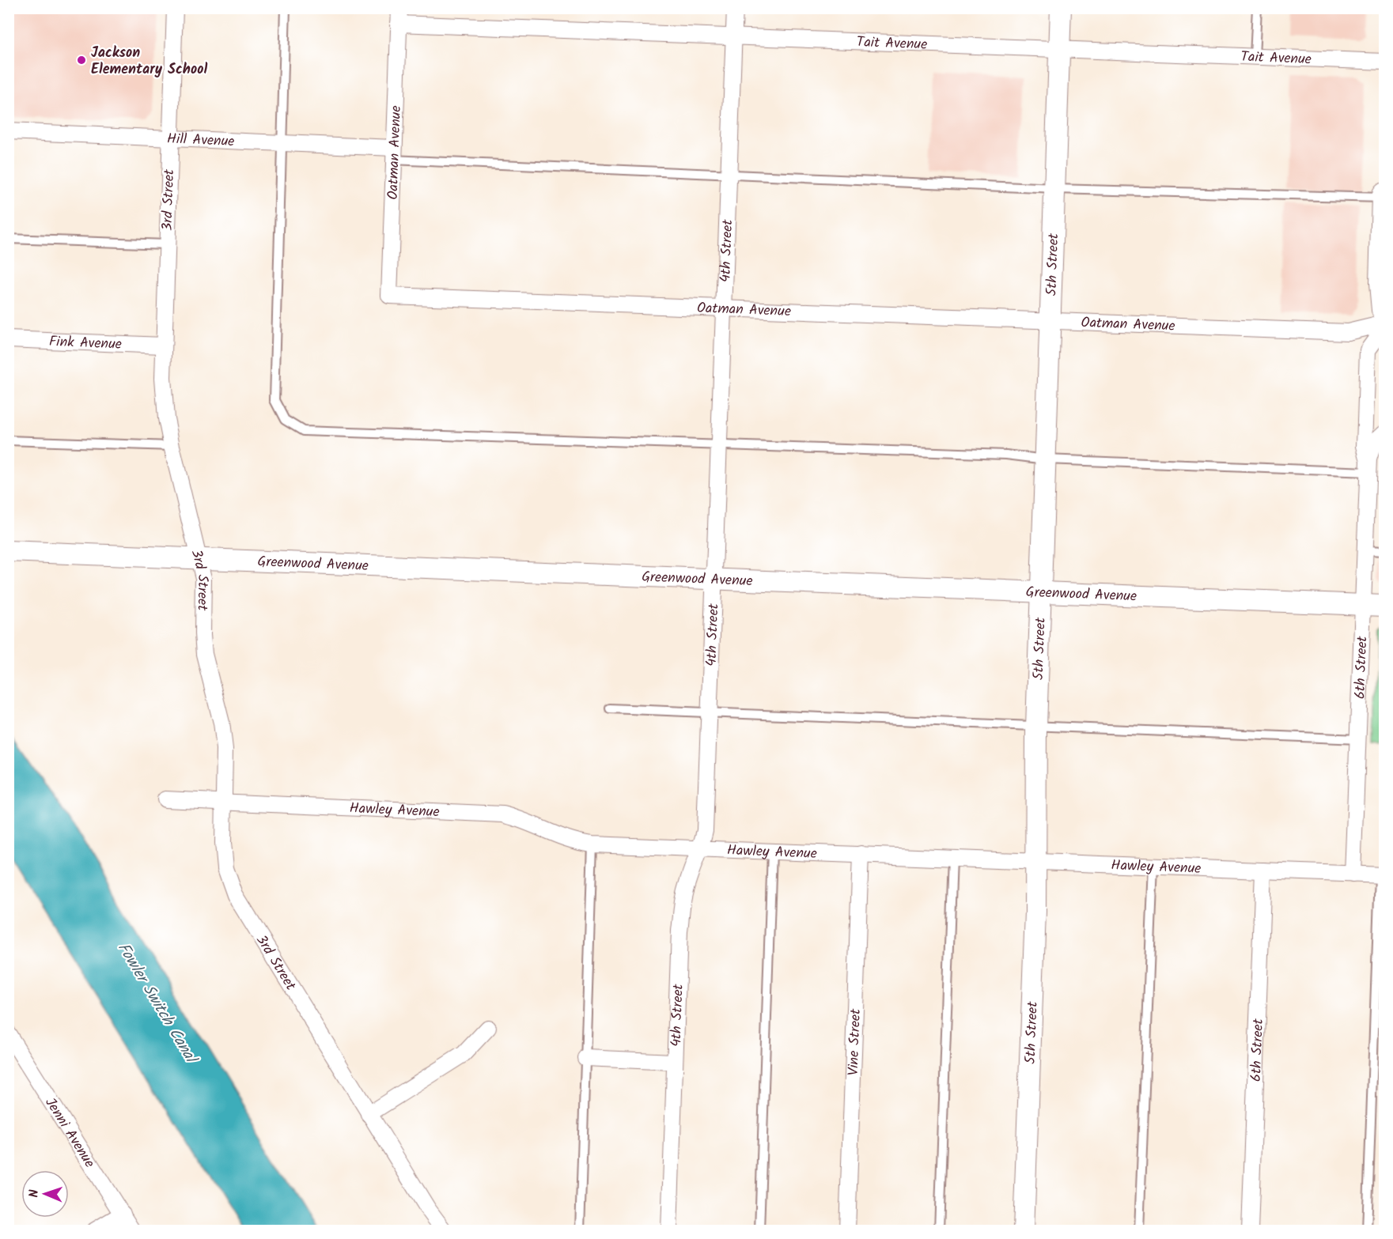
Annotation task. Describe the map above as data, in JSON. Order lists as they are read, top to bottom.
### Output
{
  "streets": {
    "street": [
      "Tait Avenue",
      "Hill Avenue",
      "Oatman Avenue",
      "3rd Street",
      "4th Street",
      "5th Street",
      "Fink Avenue",
      "Greenwood Avenue",
      "6th Street",
      "Hawley Avenue",
      "Vine Street",
      "Jenni Avenue"
    ]
  },
  "crossings": [
    ["Tait Avenue", "Oatman Avenue"],
    ["Tait Avenue", "4th Street"],
    ["Tait Avenue", "5th Street"],
    ["Hill Avenue", "Oatman Avenue"],
    ["Hill Avenue", "3rd Street"],
    ["Oatman Avenue", "4th Street"],
    ["Oatman Avenue", "5th Street"],
    ["Oatman Avenue", "6th Street"],
    ["3rd Street", "Fink Avenue"],
    ["3rd Street", "Greenwood Avenue"],
    ["3rd Street", "Hawley Avenue"],
    ["4th Street", "Greenwood Avenue"],
    ["4th Street", "Hawley Avenue"],
    ["5th Street", "Greenwood Avenue"],
    ["5th Street", "Hawley Avenue"],
    ["Greenwood Avenue", "6th Street"],
    ["6th Street", "Hawley Avenue"],
    ["Hawley Avenue", "Vine Street"]
  ],
  "water": ["Fowler Switch Canal"],
  "places": ["Jackson Elementary School"],
  "north": "left"
}
